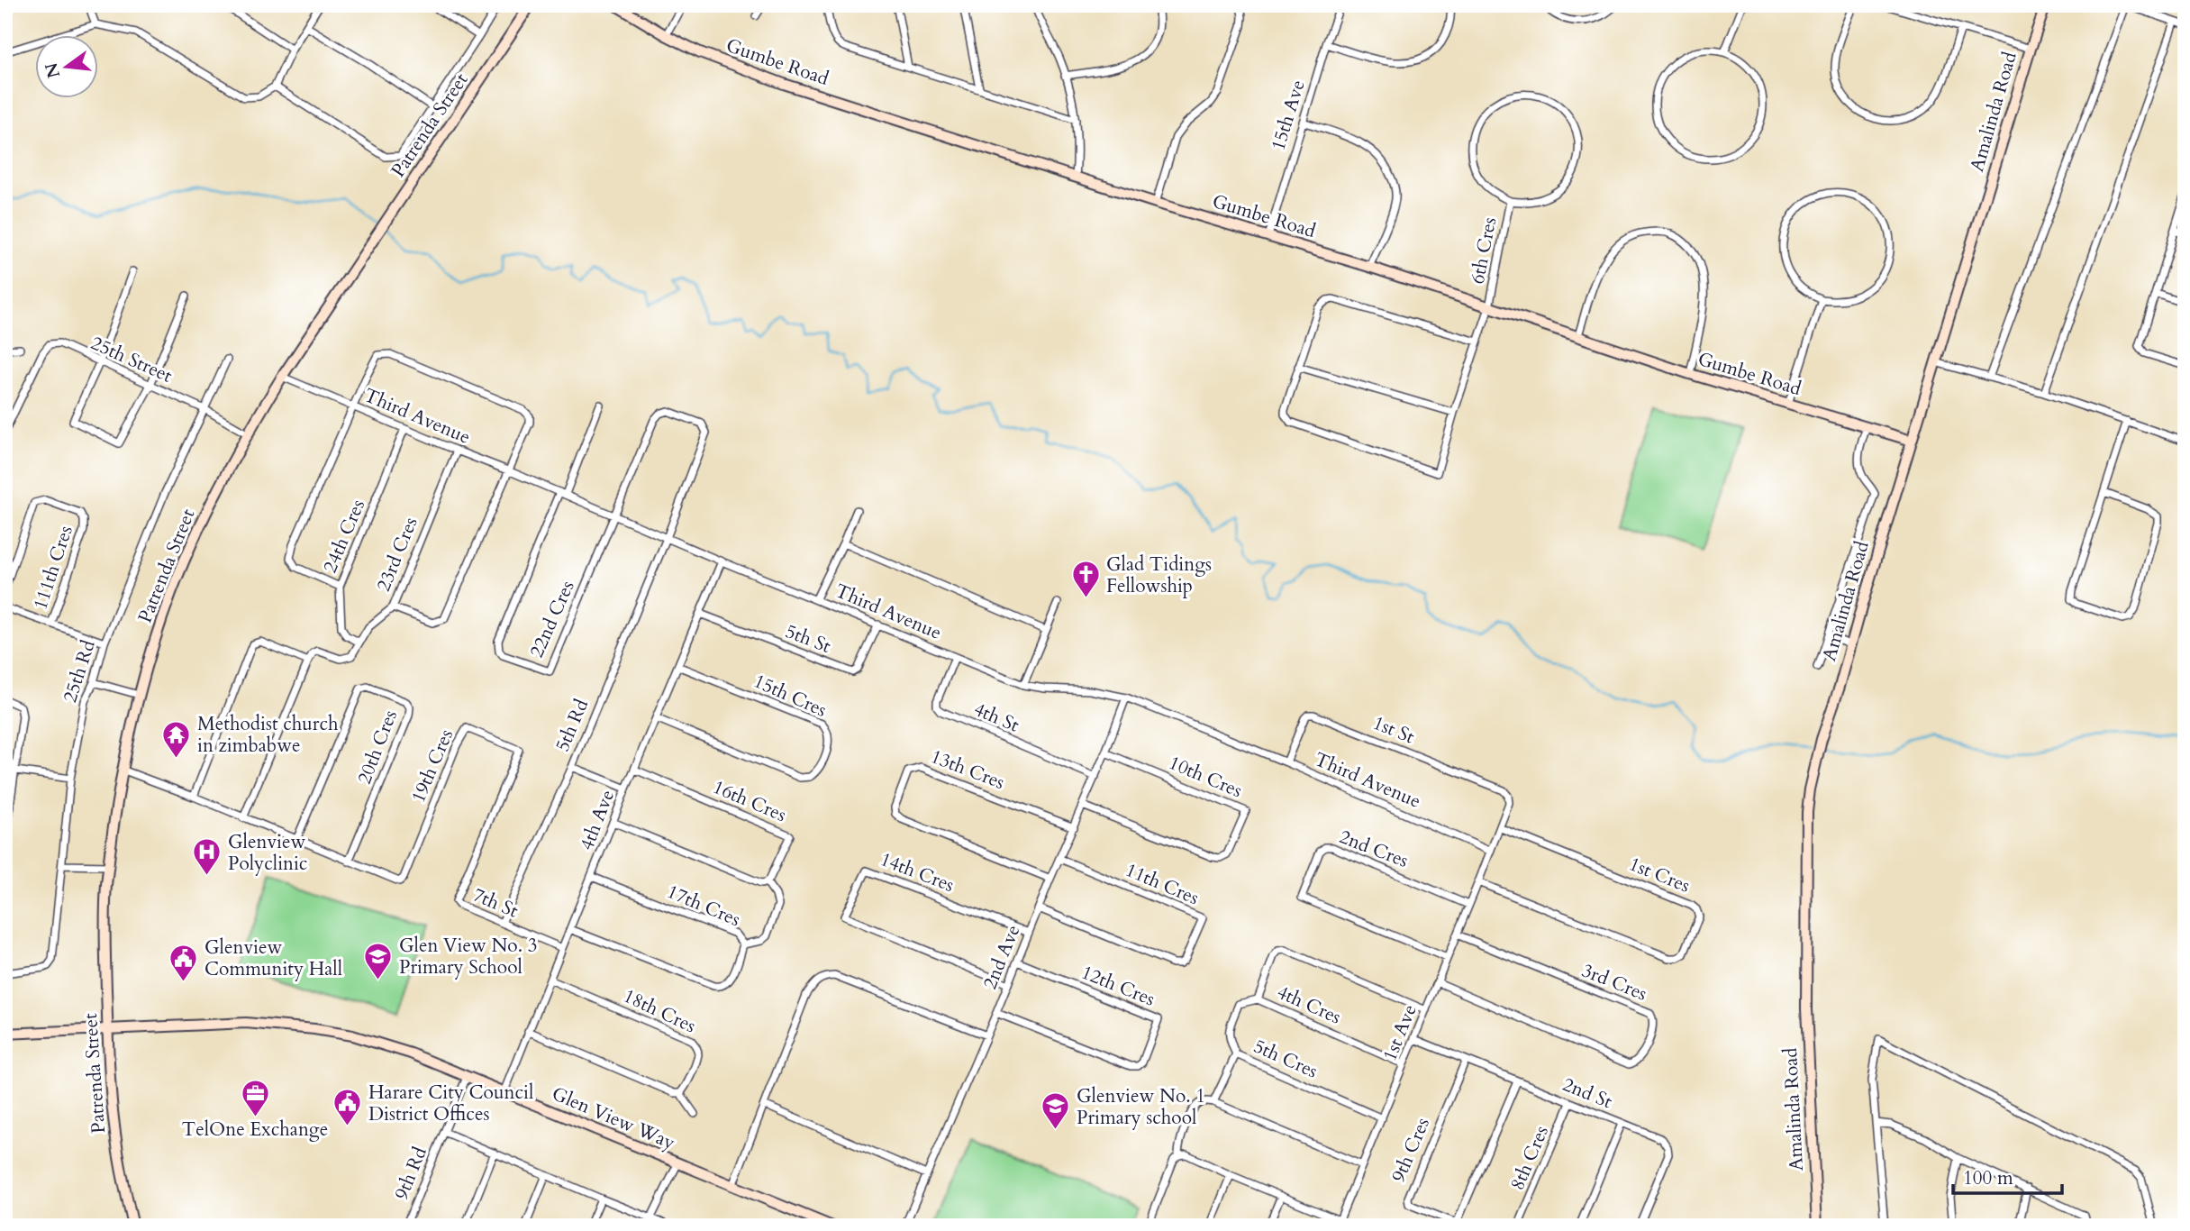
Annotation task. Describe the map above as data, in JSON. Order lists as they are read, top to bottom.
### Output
{
  "streets": {
    "street": [
      "Gumbe Road",
      "Amalinda Road",
      "15th Ave",
      "Patrenda Street",
      "6th Cres",
      "25th Street",
      "Third Avenue",
      "24th Cres",
      "23rd Cres",
      "111th Cres",
      "22nd Cres",
      "5th St",
      "25th Rd",
      "15th Cres",
      "4th St",
      "5th Rd",
      "1st St",
      "20th Cres",
      "19th Cres",
      "13th Cres",
      "10th Cres",
      "16th Cres",
      "4th Ave",
      "2nd Cres",
      "14th Cres",
      "1st Cres",
      "11th Cres",
      "7th St",
      "17th Cres",
      "2nd Ave",
      "3rd Cres",
      "12th Cres",
      "4th Cres",
      "18th Cres",
      "1st Ave",
      "5th Cres",
      "2nd St",
      "Glen View Way",
      "9th Cres",
      "8th Cres",
      "9th Rd"
    ]
  },
  "crossings": [
    ["Gumbe Road", "Amalinda Road"],
    ["Gumbe Road", "15th Ave"],
    ["Gumbe Road", "6th Cres"],
    ["Patrenda Street", "Third Avenue"],
    ["Patrenda Street", "Glen View Way"],
    ["25th Street", "25th Rd"],
    ["Third Avenue", "24th Cres"],
    ["Third Avenue", "23rd Cres"],
    ["Third Avenue", "22nd Cres"],
    ["Third Avenue", "5th St"],
    ["Third Avenue", "4th St"],
    ["Third Avenue", "5th Rd"],
    ["Third Avenue", "1st St"],
    ["Third Avenue", "4th Ave"],
    ["Third Avenue", "2nd Ave"],
    ["Third Avenue", "1st Ave"],
    ["24th Cres", "23rd Cres"],
    ["22nd Cres", "5th Rd"],
    ["5th St", "4th Ave"],
    ["15th Cres", "4th Ave"],
    ["4th St", "2nd Ave"],
    ["5th Rd", "7th St"],
    ["1st St", "1st Ave"],
    ["20th Cres", "19th Cres"],
    ["19th Cres", "7th St"],
    ["13th Cres", "2nd Ave"],
    ["10th Cres", "2nd Ave"],
    ["16th Cres", "4th Ave"],
    ["4th Ave", "7th St"],
    ["4th Ave", "17th Cres"],
    ["4th Ave", "18th Cres"],
    ["4th Ave", "Glen View Way"],
    ["2nd Cres", "1st Ave"],
    ["14th Cres", "2nd Ave"],
    ["1st Cres", "1st Ave"],
    ["11th Cres", "2nd Ave"],
    ["2nd Ave", "12th Cres"],
    ["3rd Cres", "1st Ave"],
    ["4th Cres", "1st Ave"],
    ["1st Ave", "5th Cres"],
    ["1st Ave", "2nd St"],
    ["2nd St", "9th Cres"],
    ["2nd St", "8th Cres"],
    ["Glen View Way", "9th Rd"]
  ],
  "places": {
    "church": ["Glad Tidings Fellowship"],
    "temple": ["Methodist church in zimbabwe"],
    "hospital": ["Glenview Polyclinic"],
    "school or university": ["Glen View No. 3 Primary School", "Glenview No. 1 Primary school"],
    "public building": ["Glenview Community Hall", "Harare City Council District Offices"],
    "office": ["TelOne Exchange"]
  },
  "scale_bar": "100 m",
  "north": "left"
}
